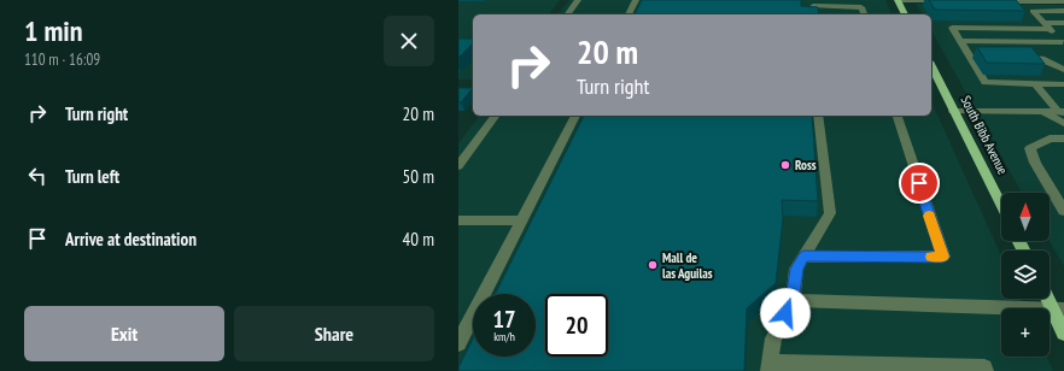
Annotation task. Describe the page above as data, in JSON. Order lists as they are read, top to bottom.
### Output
{
  "streets": {
    "main road": ["South Bibb Avenue"]
  },
  "places": ["Ross", "Mall de las Aguilas"],
  "north": "top",
  "page": {
    "heading": ["1 min", "110 m · 16:09"],
    "turn": ["20 m", "Turn right"],
    "list": [
      {
        "name": "Turn right",
        "value": "20 m"
      },
      {
        "name": "Turn left",
        "value": "50 m"
      },
      {
        "name": "Arrive at destination",
        "value": "40 m"
      }
    ],
    "map_buttons": "+",
    "speed": "17 km/h",
    "limit": "20",
    "buttons": ["Exit", "Share"]
  }
}
